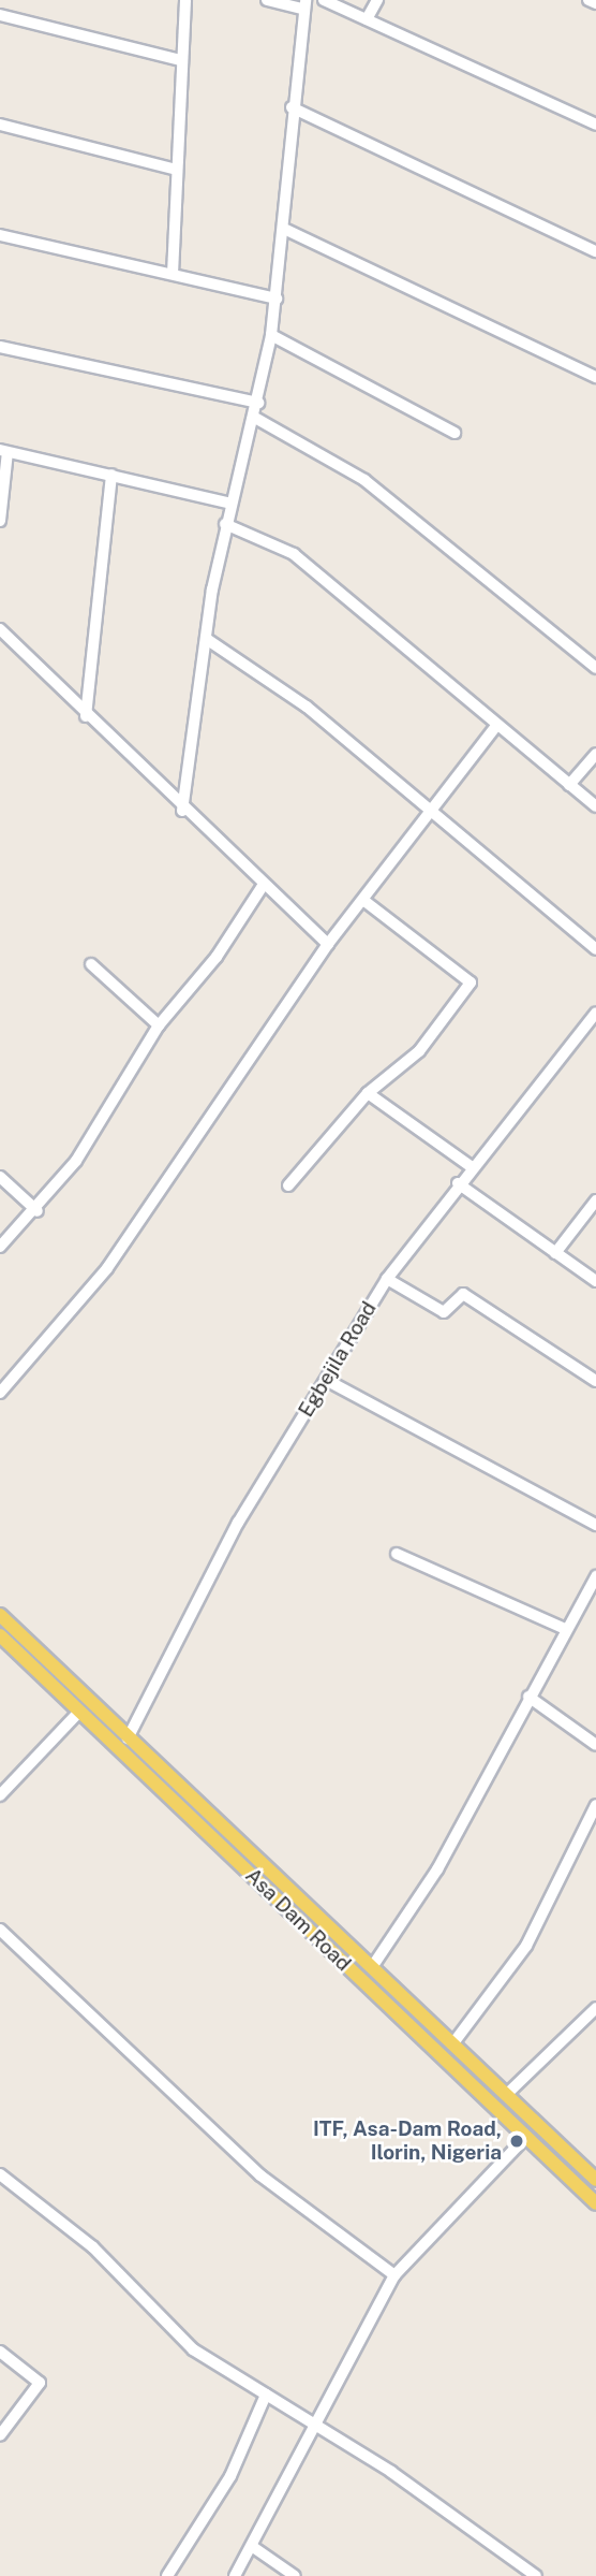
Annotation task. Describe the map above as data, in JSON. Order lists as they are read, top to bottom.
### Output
{
  "streets": {
    "main road": ["Asa Dam Road"],
    "street": ["Egbejila Road"]
  },
  "crossings": [
    ["Egbejila Road", "Asa Dam Road"]
  ],
  "places": ["ITF, Asa-Dam Road, Ilorin, Nigeria"]
}
